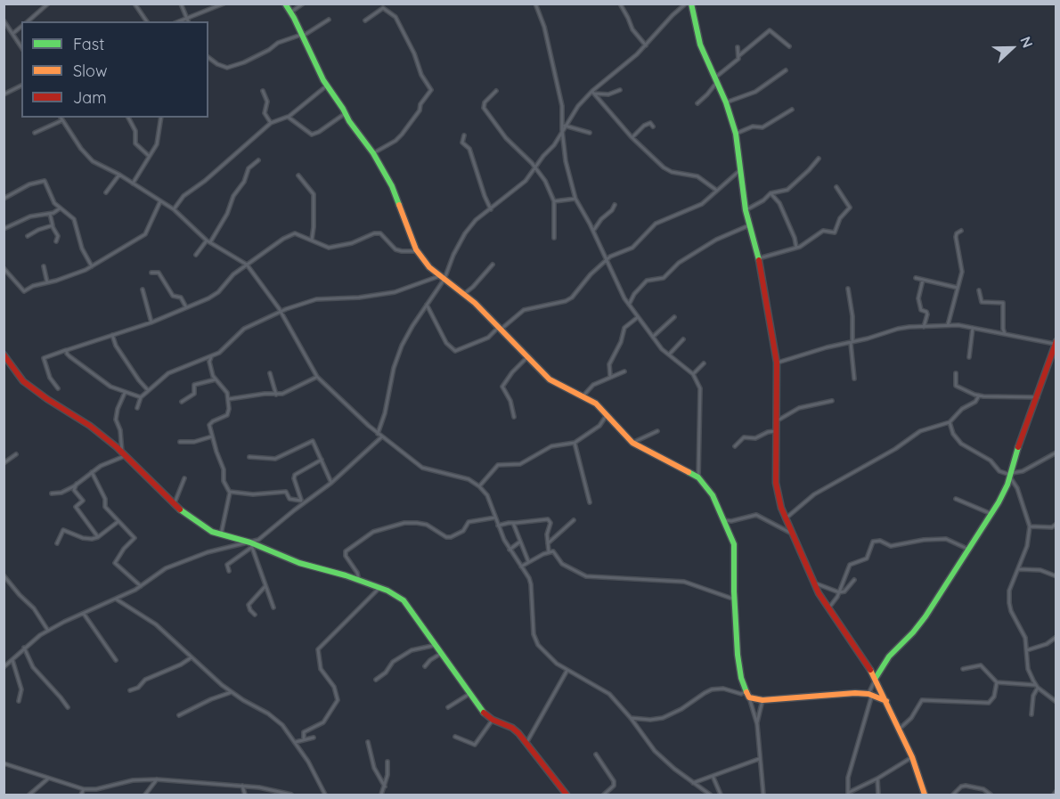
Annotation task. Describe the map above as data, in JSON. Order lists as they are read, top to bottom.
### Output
{
  "legend": ["Fast", "Slow", "Jam"],
  "north": "right"
}
